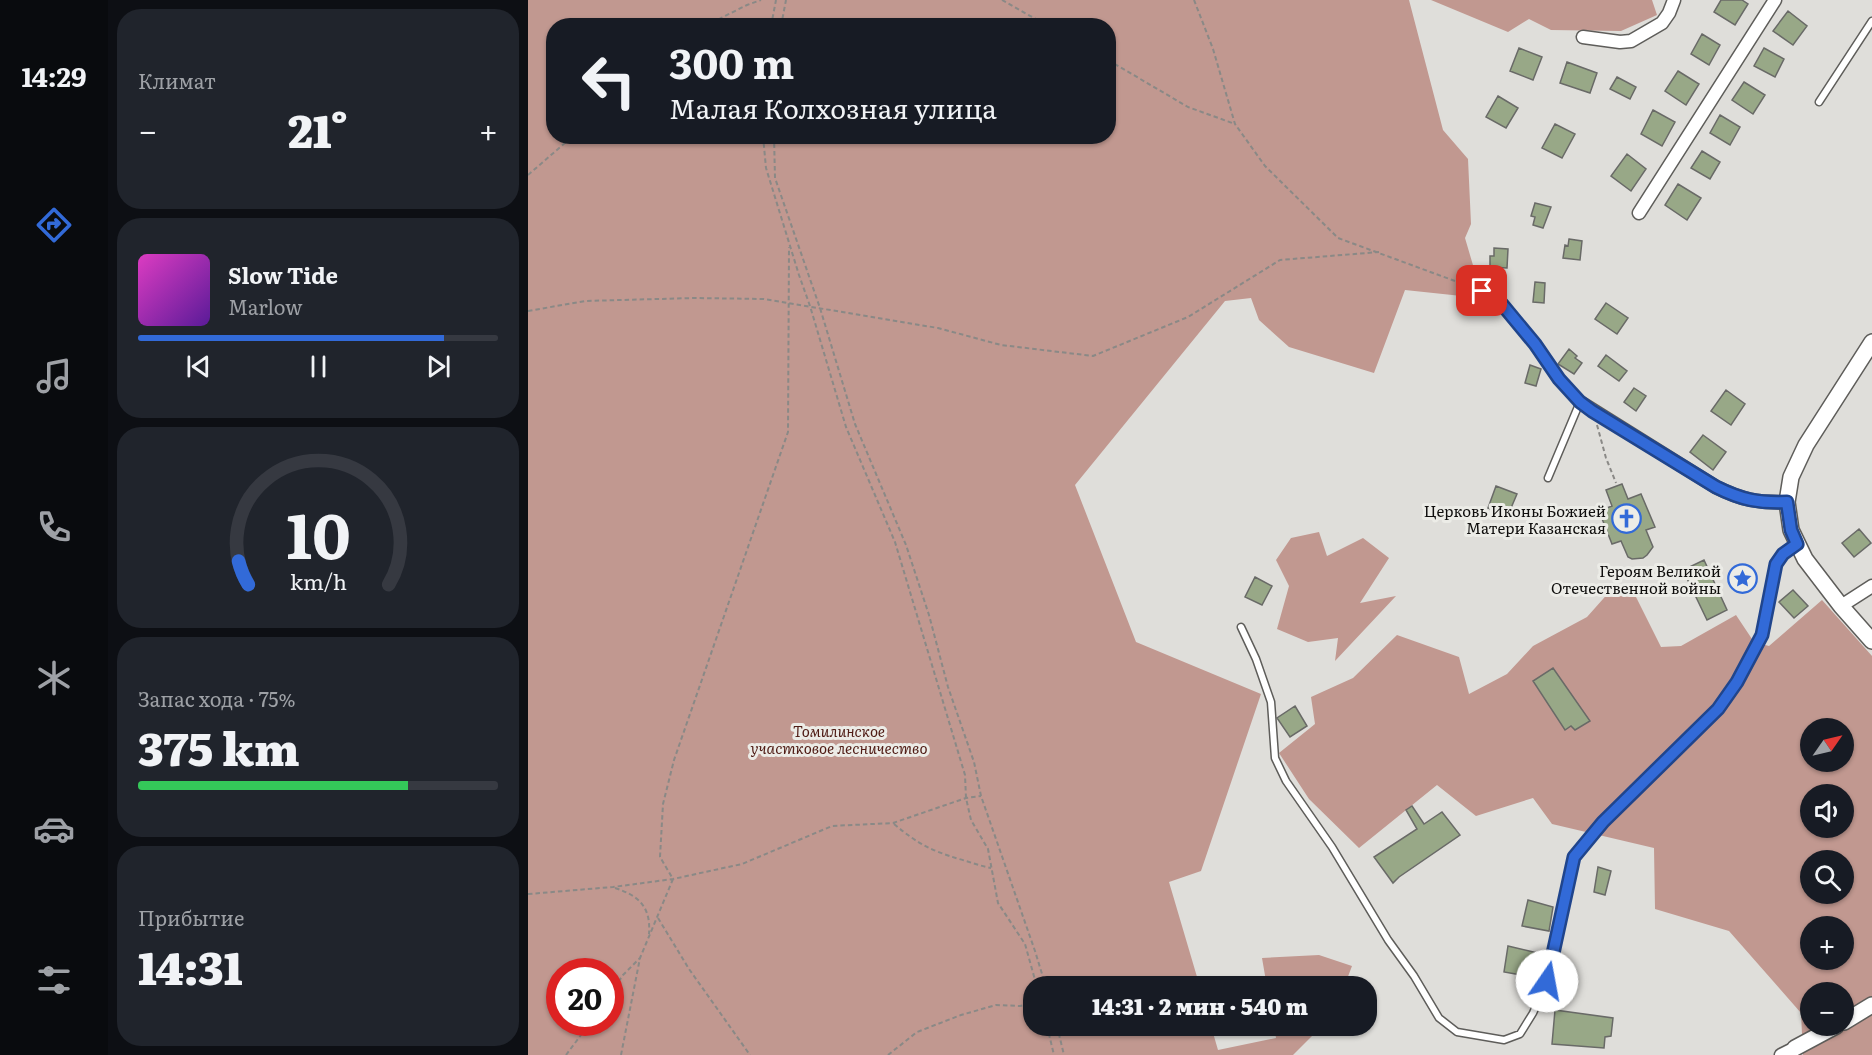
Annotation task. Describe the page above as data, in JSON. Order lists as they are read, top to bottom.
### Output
{
  "parks": ["Томилинское участковое лесничество"],
  "places": {
    "church": ["Церковь Иконы Божией Матери Казанская"],
    "place": ["Героям Великой Отечественной войны"]
  },
  "north": "top right",
  "page": {
    "tabs": "14:29",
    "tile": [
      "Климат",
      ["Запас хода · 75%", "375 km"],
      ["Прибытие", "14:31"]
    ],
    "turn": ["300 m", "Малая Колхозная улица"],
    "heat": ["−", "21°", "+"],
    "song": ["Slow Tide", "Marlow"],
    "map_buttons": ["+", "−"],
    "limit": "20",
    "trip": "14:31 · 2 мин · 540 m",
    "gauge": ["10", "km/h"]
  }
}
